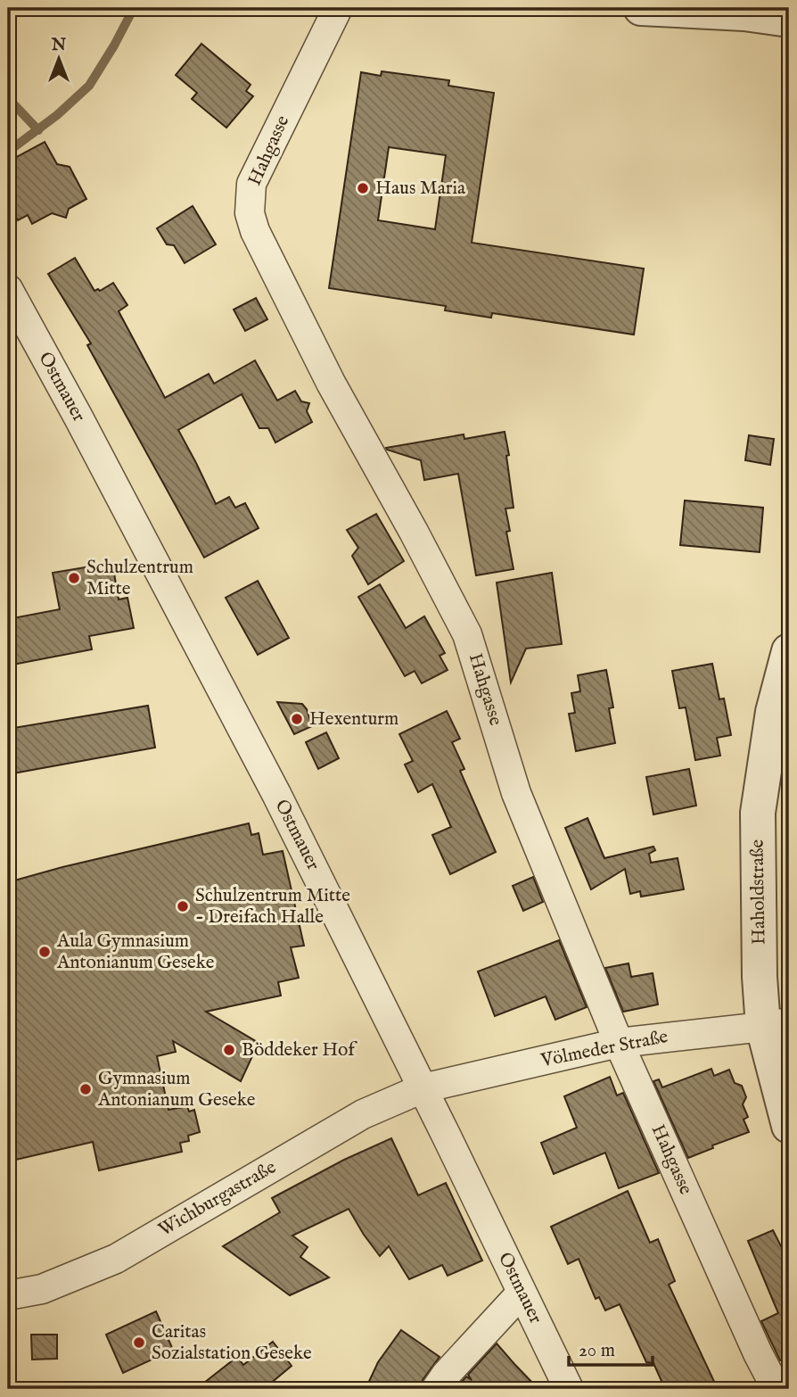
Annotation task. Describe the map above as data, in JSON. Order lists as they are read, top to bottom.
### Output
{
  "streets": {
    "street": [
      "Hahgasse",
      "Ostmauer",
      "Haholdstraße",
      "Völmeder Straße",
      "Wichburgastraße"
    ]
  },
  "crossings": [
    ["Hahgasse", "Völmeder Straße"],
    ["Ostmauer", "Völmeder Straße"],
    ["Ostmauer", "Wichburgastraße"],
    ["Haholdstraße", "Völmeder Straße"],
    ["Völmeder Straße", "Wichburgastraße"]
  ],
  "places": [
    "Haus Maria",
    "Schulzentrum Mitte",
    "Hexenturm",
    "Schulzentrum Mitte - Dreifach Halle",
    "Aula Gymnasium Antonianum Geseke",
    "Böddeker Hof",
    "Gymnasium Antonianum Geseke",
    "Caritas Sozialstation Geseke"
  ],
  "scale_bar": "20 m",
  "north": "top"
}
